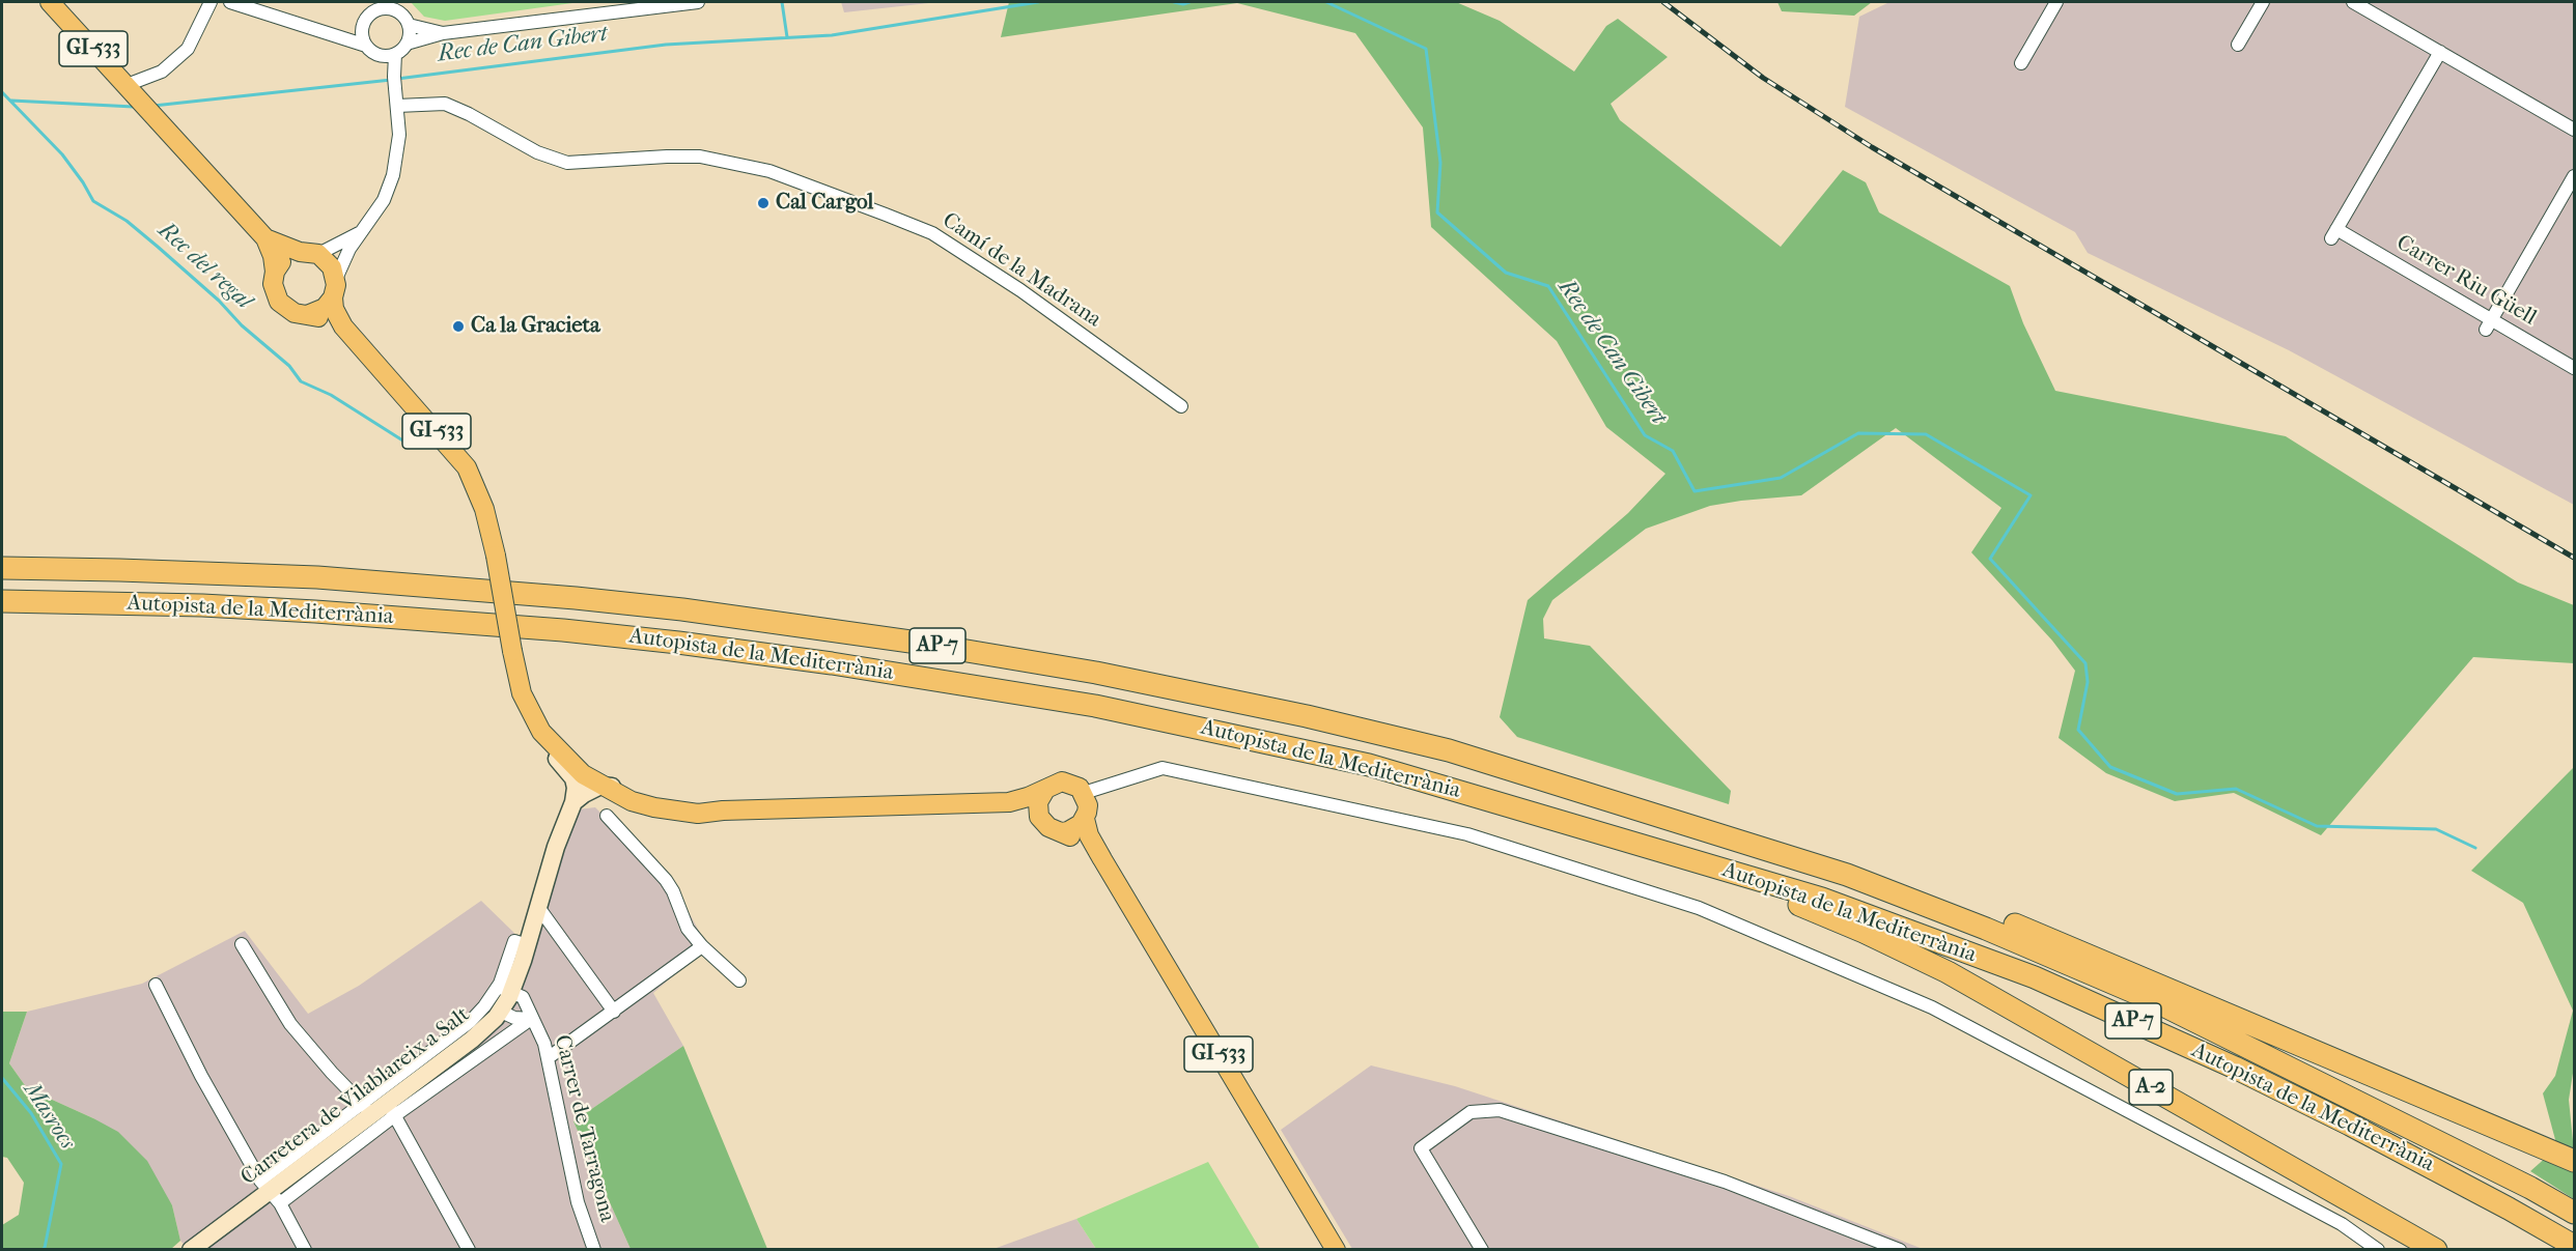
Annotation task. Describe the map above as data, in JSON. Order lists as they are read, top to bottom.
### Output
{
  "streets": {
    "highway": ["Autopista de la Mediterrània", "AP-7", "A-2"],
    "main road": ["GI-533"],
    "street": [
      "Camí de la Madrana",
      "Carrer Riu Güell",
      "Carretera de Vilablareix a Salt",
      "Carrer de Tarragona"
    ]
  },
  "crossings": [
    ["Autopista de la Mediterrània", "A-2"],
    ["Carretera de Vilablareix a Salt", "Carrer de Tarragona"]
  ],
  "water": ["Rec de Can Gibert", "Rec del regal", "Masrocs"],
  "places": ["Cal Cargol", "Ca la Gracieta"]
}
